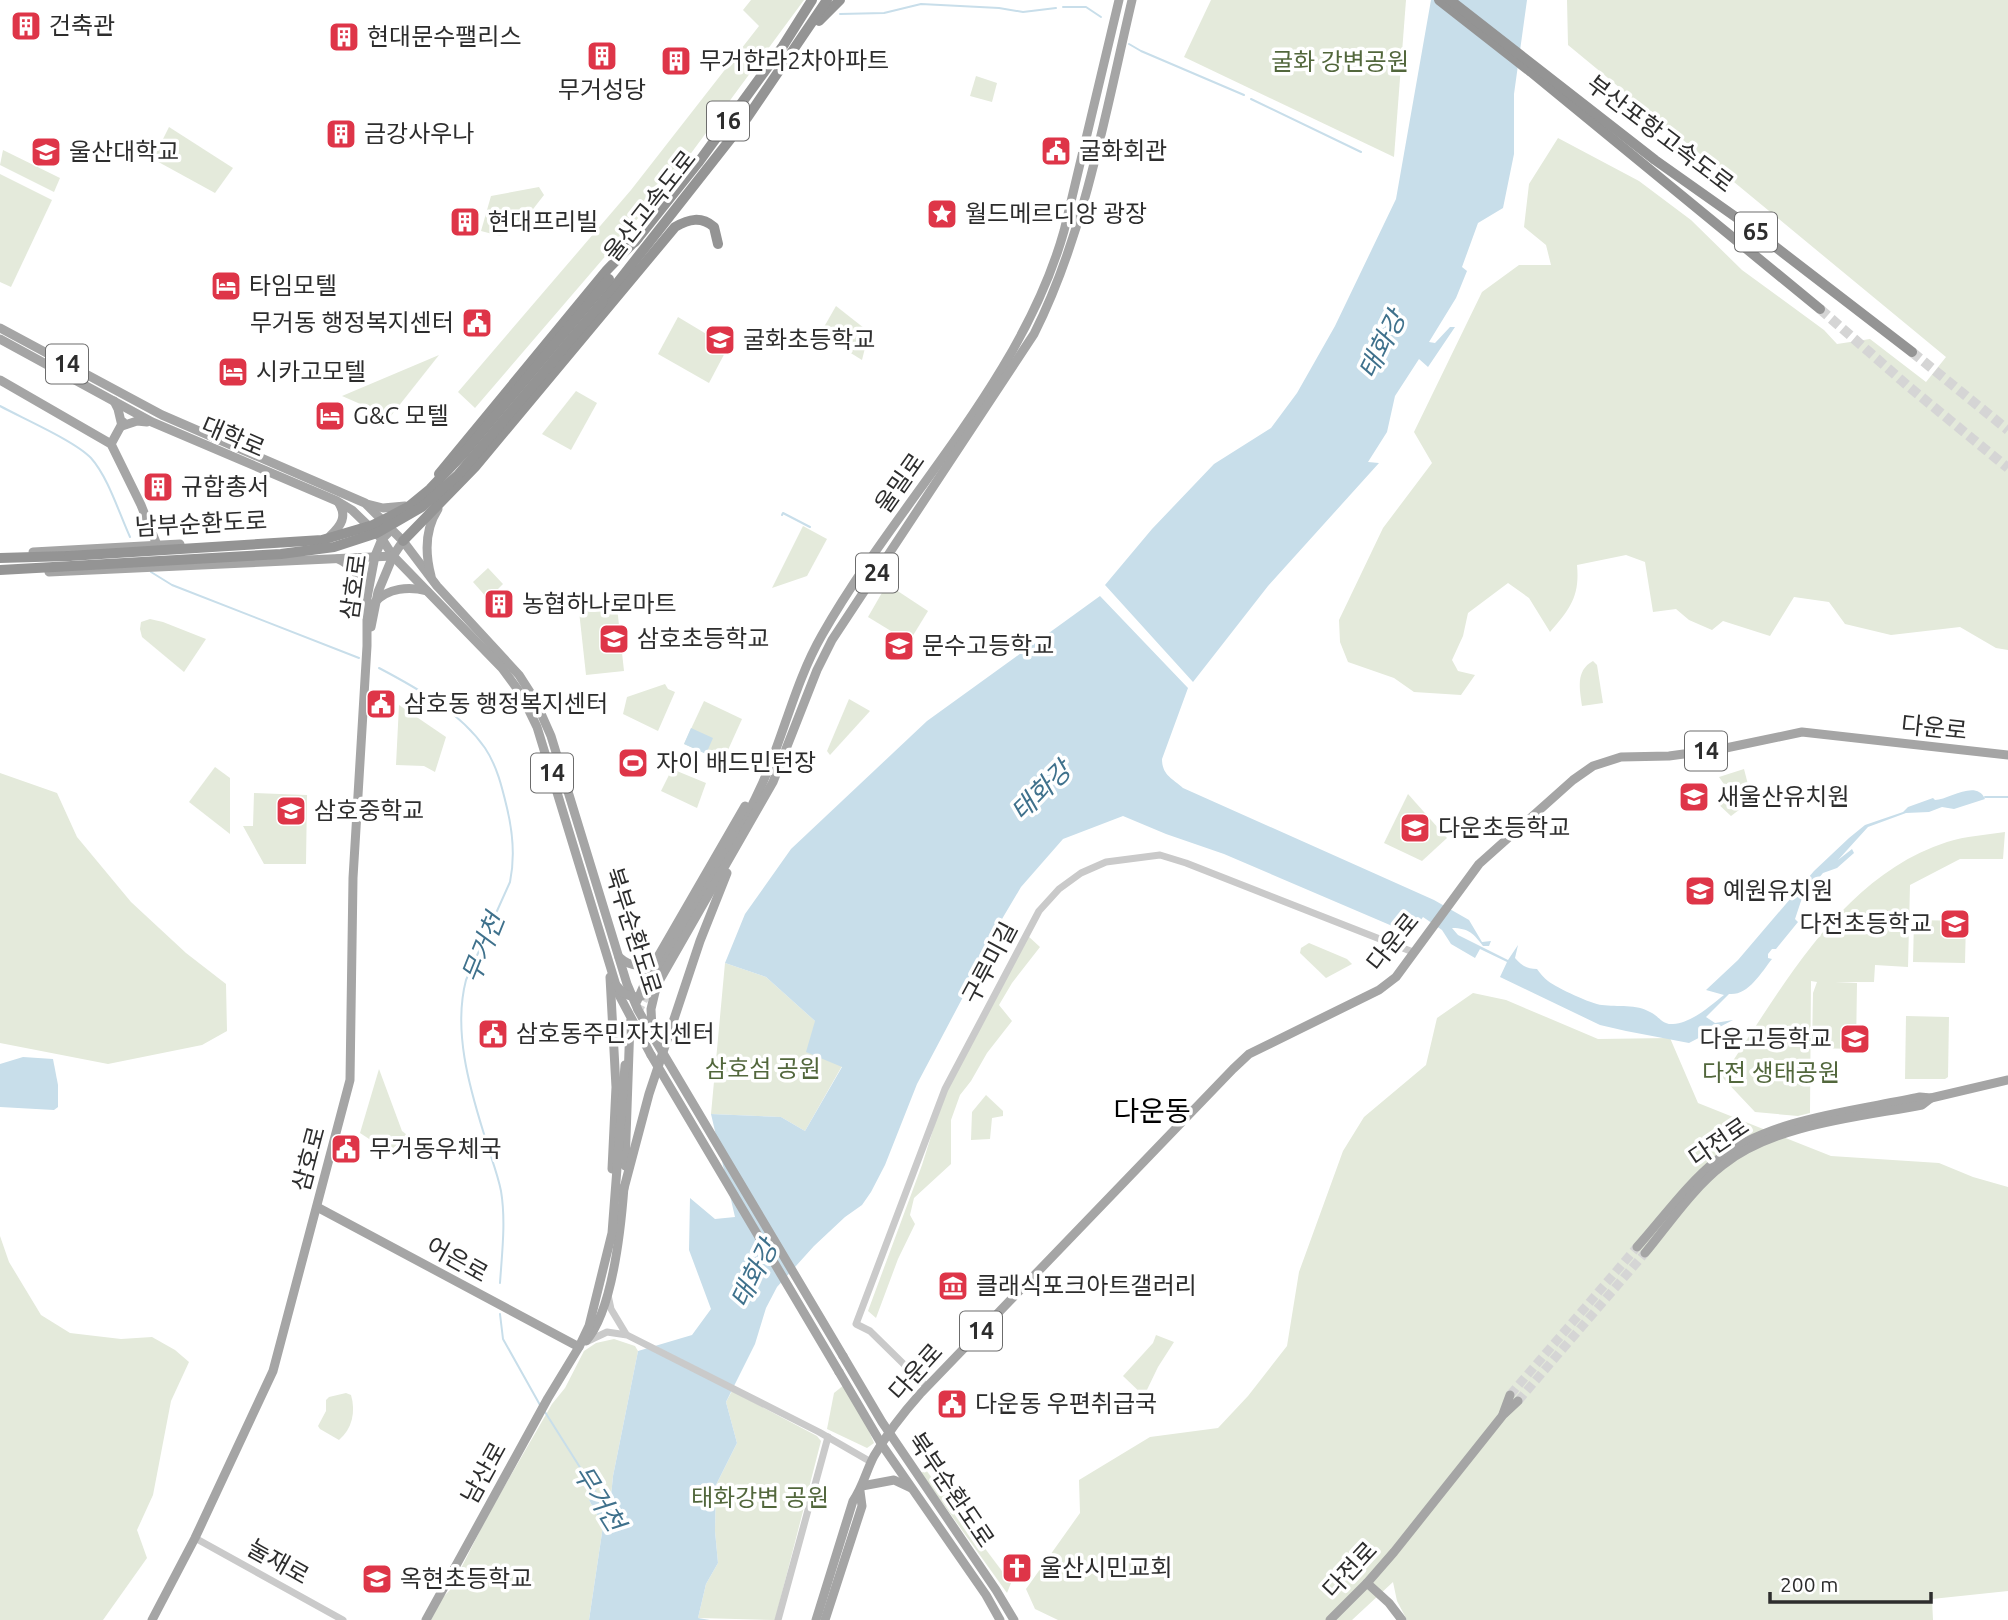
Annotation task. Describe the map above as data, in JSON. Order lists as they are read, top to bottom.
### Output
{
  "streets": {
    "highway": [
      "16",
      "부산포항고속도로",
      "울산고속도로",
      "65"
    ],
    "main road": [
      "14",
      "대학로",
      "울밀로",
      "남부순환도로",
      "24",
      "삼호로",
      "다운로",
      "북부순환도로",
      "다전로",
      "어은로",
      "남산로"
    ],
    "street": ["구루미길", "눌재로"]
  },
  "crossings": [
    ["울산고속도로", "남부순환도로"],
    ["대학로", "남부순환도로"],
    ["대학로", "삼호로"],
    ["대학로", "북부순환도로"],
    ["남부순환도로", "삼호로"],
    ["남부순환도로", "북부순환도로"],
    ["삼호로", "북부순환도로"],
    ["삼호로", "어은로"],
    ["삼호로", "눌재로"],
    ["다운로", "북부순환도로"],
    ["다운로", "구루미길"],
    ["어은로", "남산로"]
  ],
  "districts": ["다운동"],
  "water": ["태화강", "무거천"],
  "parks": [
    "굴화 강변공원",
    "삼호섬 공원",
    "다전 생태공원",
    "태화강변 공원"
  ],
  "places": {
    "building": [
      "건축관",
      "현대문수팰리스",
      "무거성당",
      "무거한라2차아파트",
      "금강사우나",
      "현대프리빌",
      "규합총서",
      "농협하나로마트"
    ],
    "public building": [
      "굴화회관",
      "무거동 행정복지센터",
      "삼호동 행정복지센터",
      "삼호동주민자치센터",
      "무거동우체국",
      "다운동 우편취급국"
    ],
    "school or university": [
      "울산대학교",
      "굴화초등학교",
      "삼호초등학교",
      "문수고등학교",
      "새울산유치원",
      "삼호중학교",
      "다운초등학교",
      "예원유치원",
      "다전초등학교",
      "다운고등학교",
      "옥현초등학교"
    ],
    "place": ["월드메르디앙 광장"],
    "hotel": ["타임모텔", "시카고모텔", "G&C 모텔"],
    "sports": ["자이 배드민턴장"],
    "museum": ["클래식포크아트갤러리"],
    "church": ["울산시민교회"]
  },
  "scale_bar": "200 m"
}
